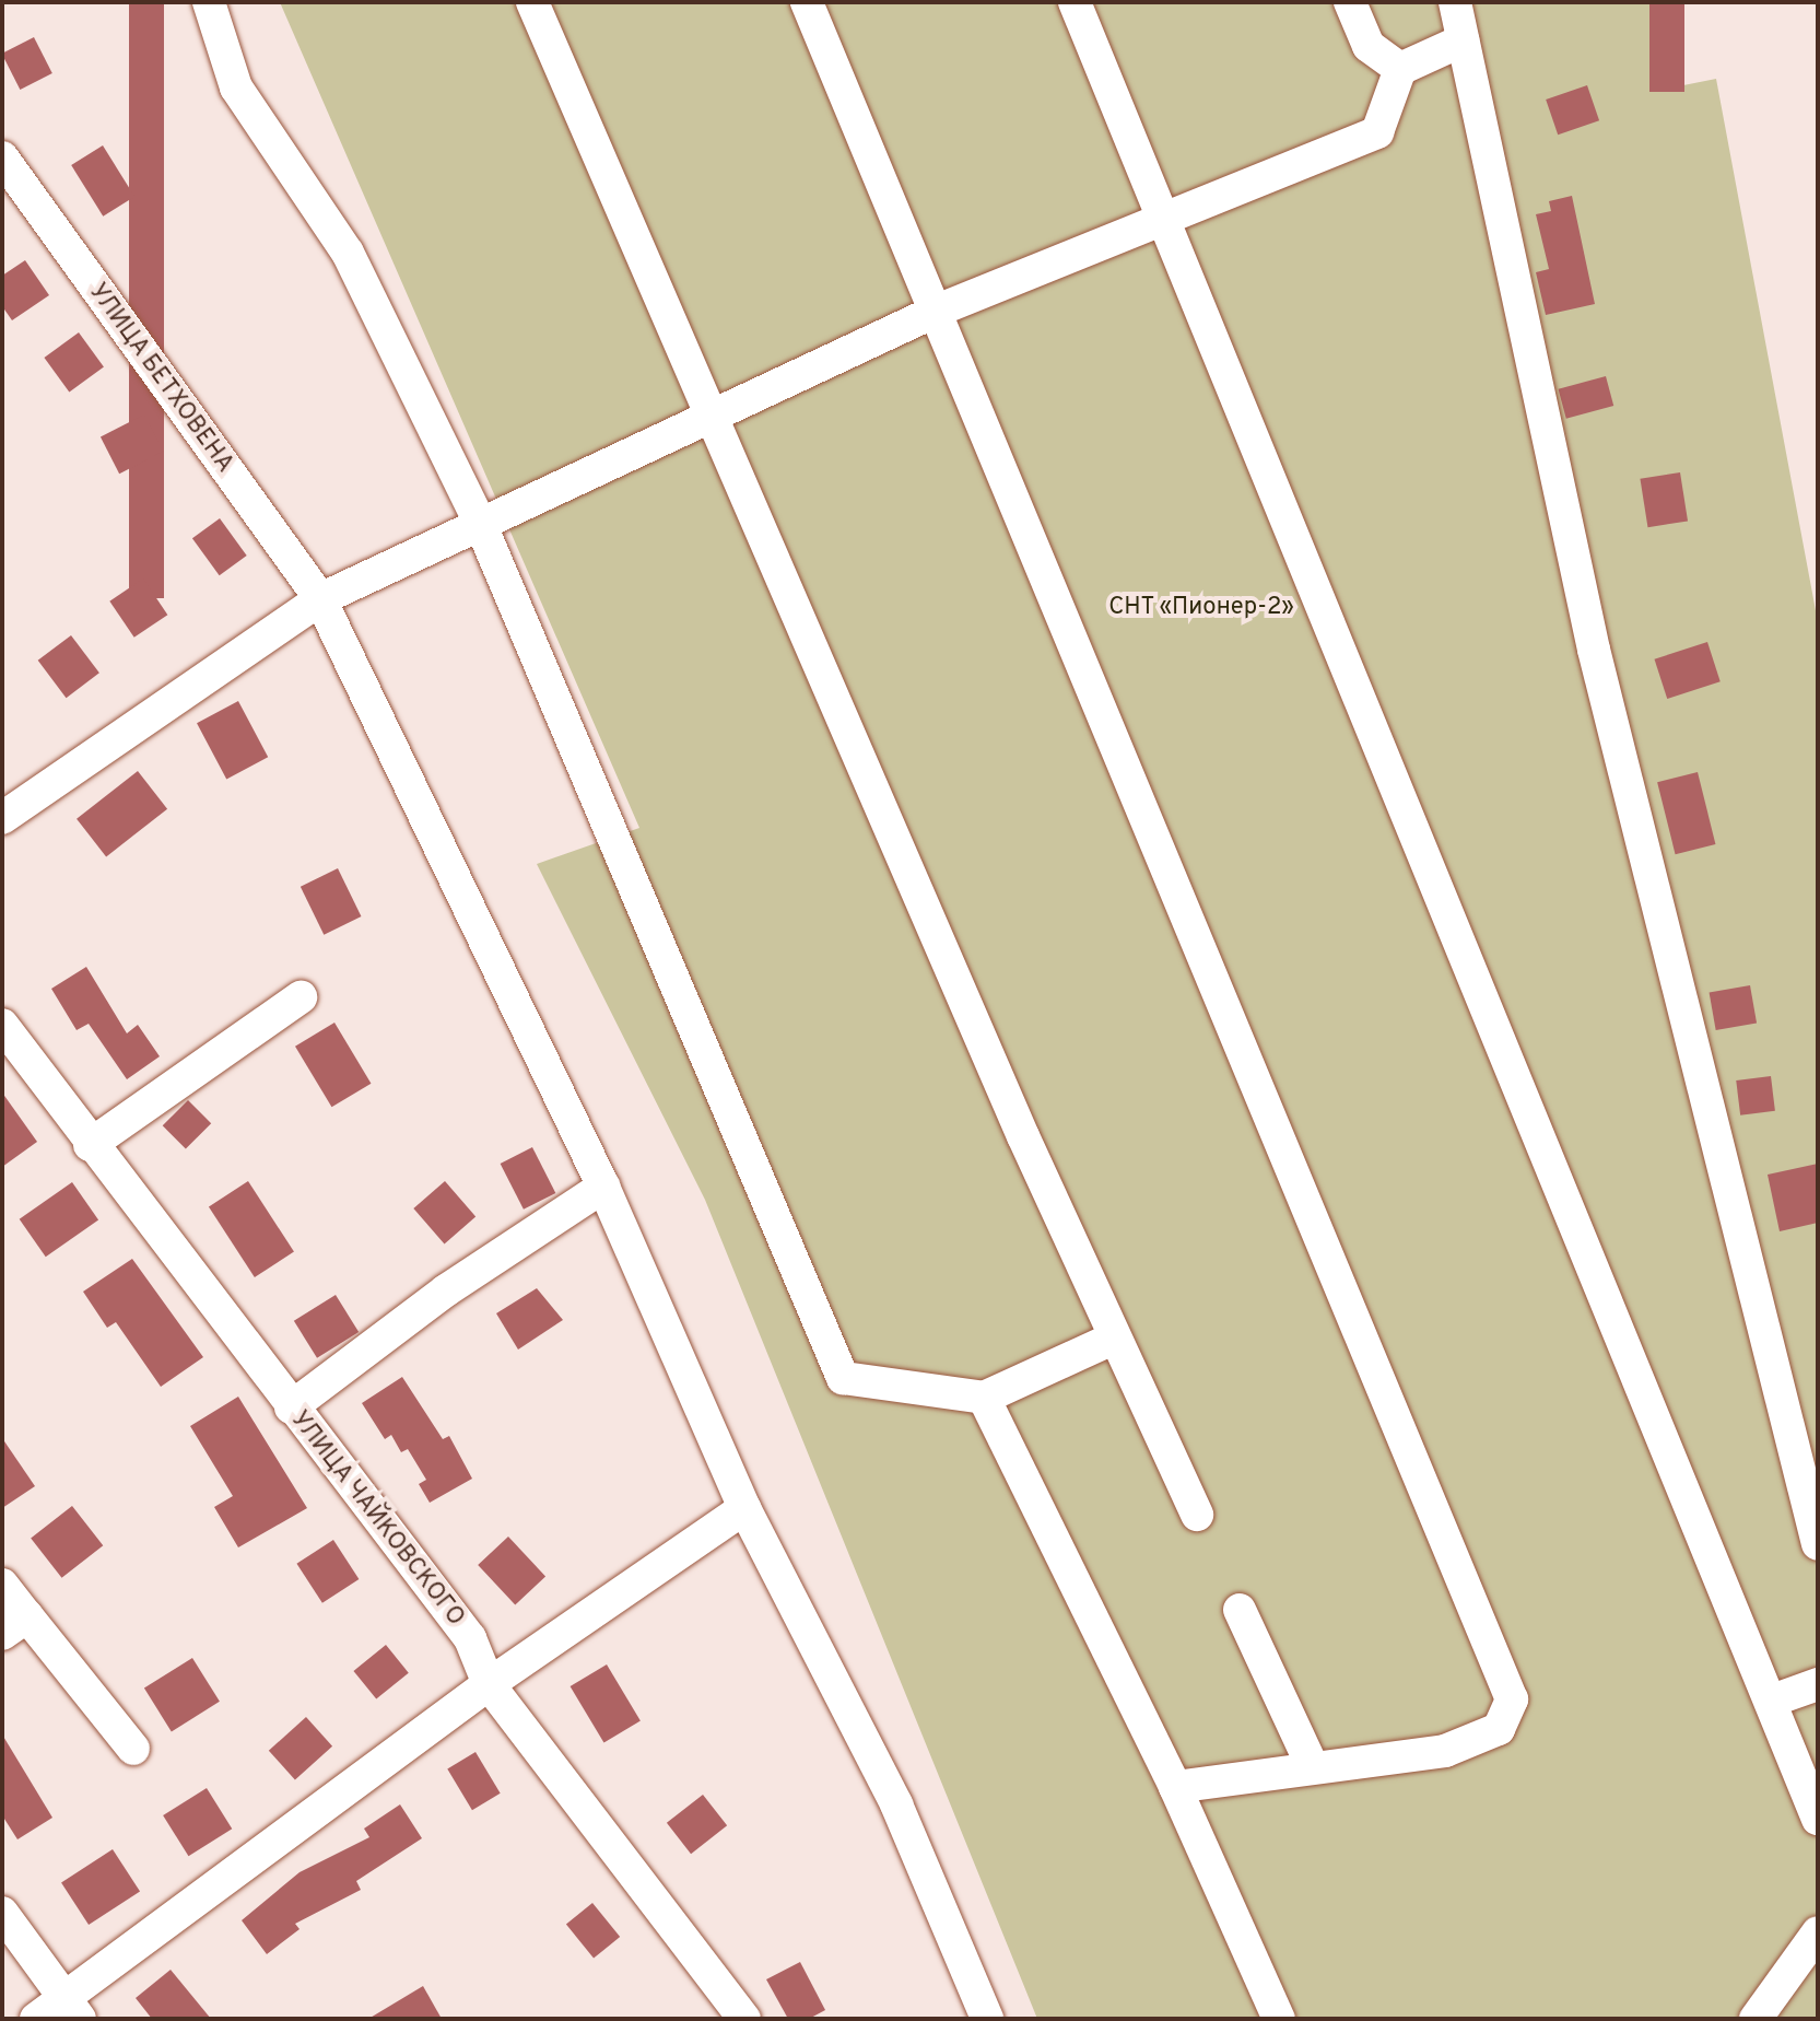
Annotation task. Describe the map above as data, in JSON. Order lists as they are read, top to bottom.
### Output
{
  "streets": {
    "street": ["УЛИЦА БЕТХОВЕНА", "УЛИЦА ЧАЙКОВСКОГО"]
  },
  "parks": ["СНТ «Пионер-2»"]
}
